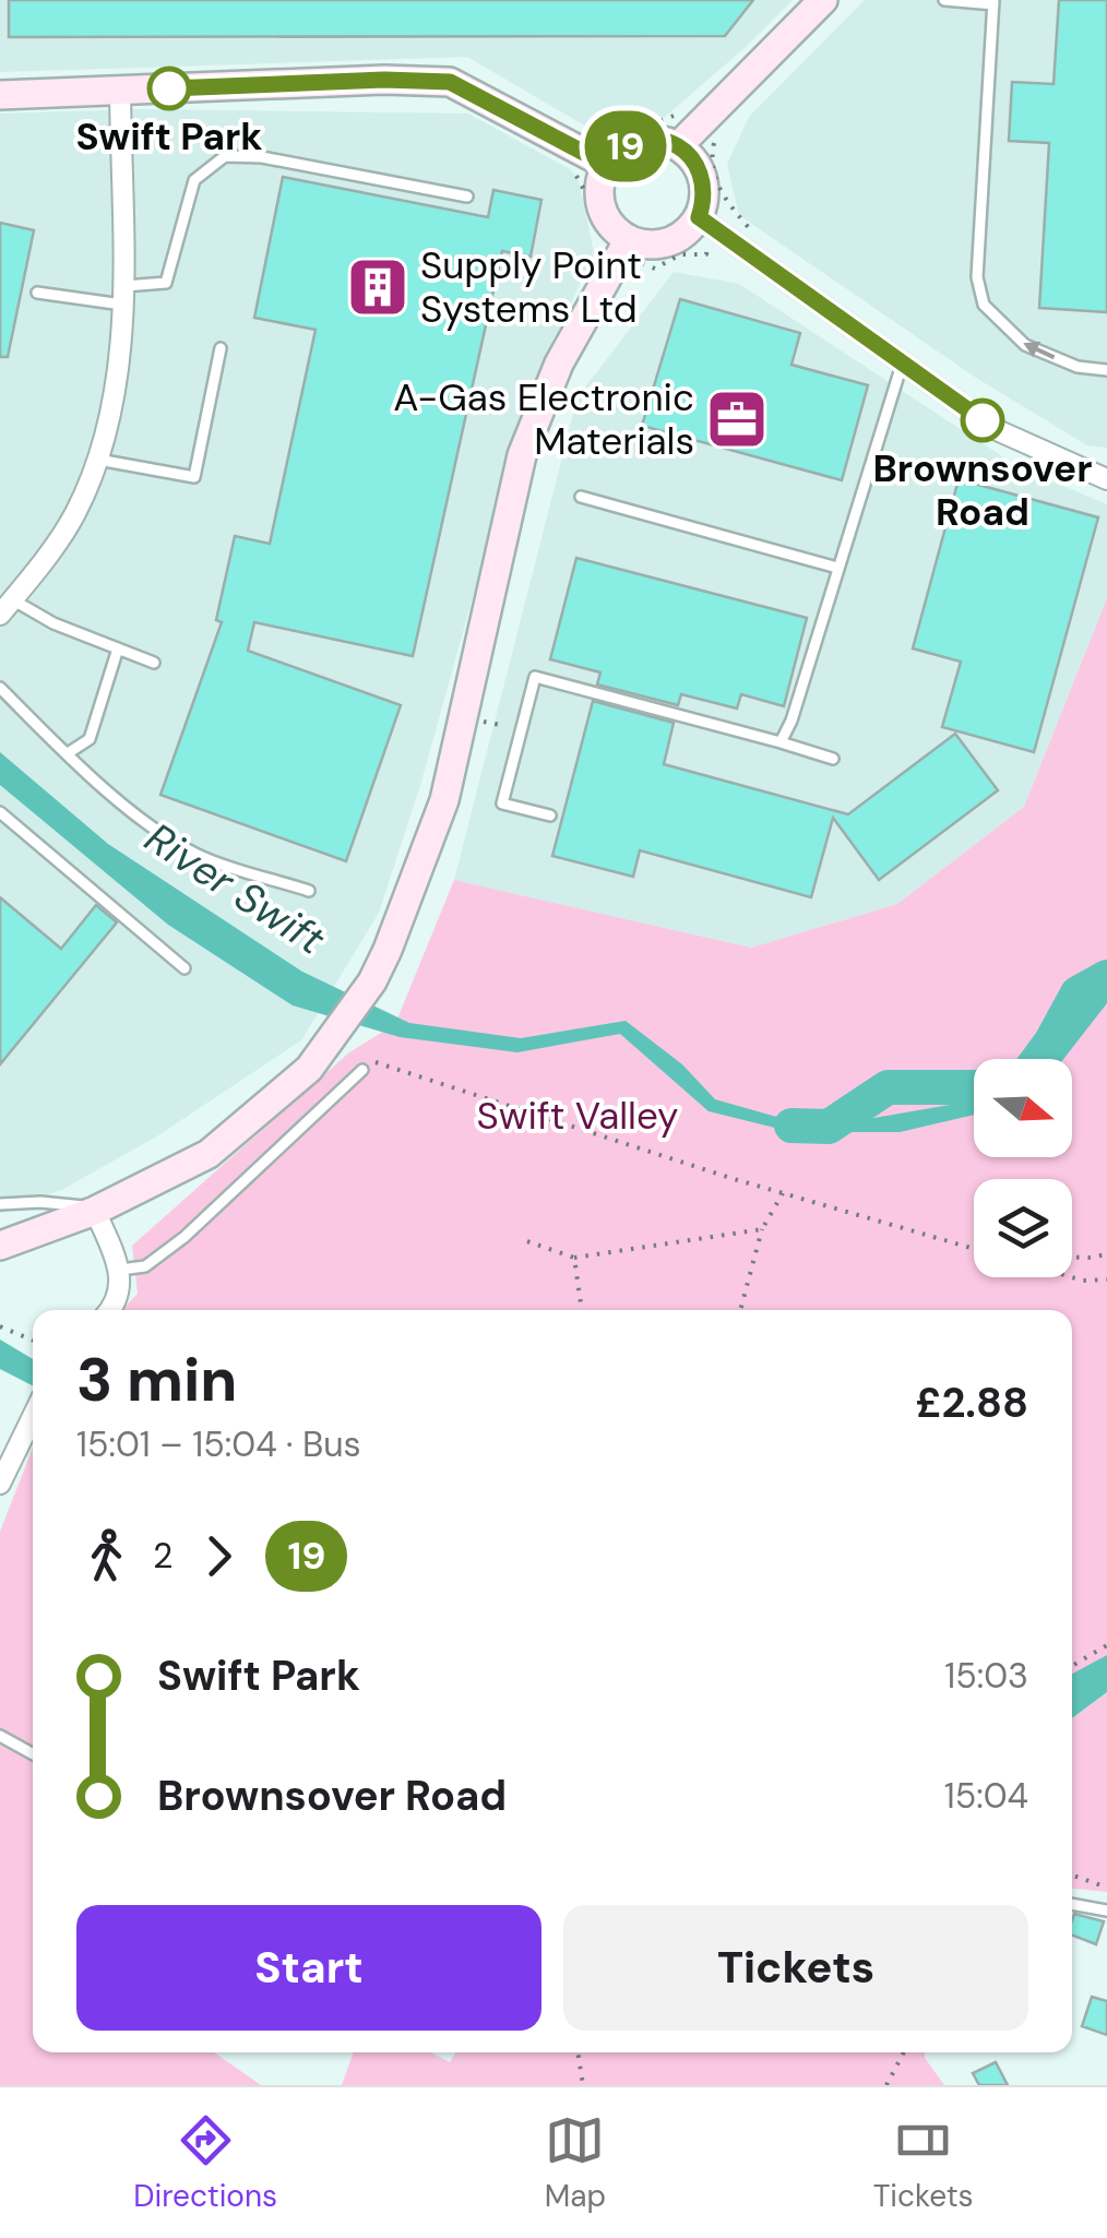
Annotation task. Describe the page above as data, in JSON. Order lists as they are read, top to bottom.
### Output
{
  "water": ["River Swift"],
  "parks": ["Swift Valley"],
  "places": {
    "other": ["Swift Park", "Brownsover Road"],
    "building": ["Supply Point Systems Ltd"],
    "office": ["A-Gas Electronic Materials"]
  },
  "lines": ["bus line 19"],
  "north": "right",
  "page": {
    "on_map": "19",
    "heading": ["3 min", "15:01 – 15:04 · Bus", "£2.88"],
    "legs": ["2", "19"],
    "list": [
      {
        "name": "Swift Park",
        "value": "15:03"
      },
      {
        "name": "Brownsover Road",
        "value": "15:04"
      }
    ],
    "buttons": ["Start", "Tickets"],
    "tabs": ["Directions", "Map", "Tickets"]
  }
}
